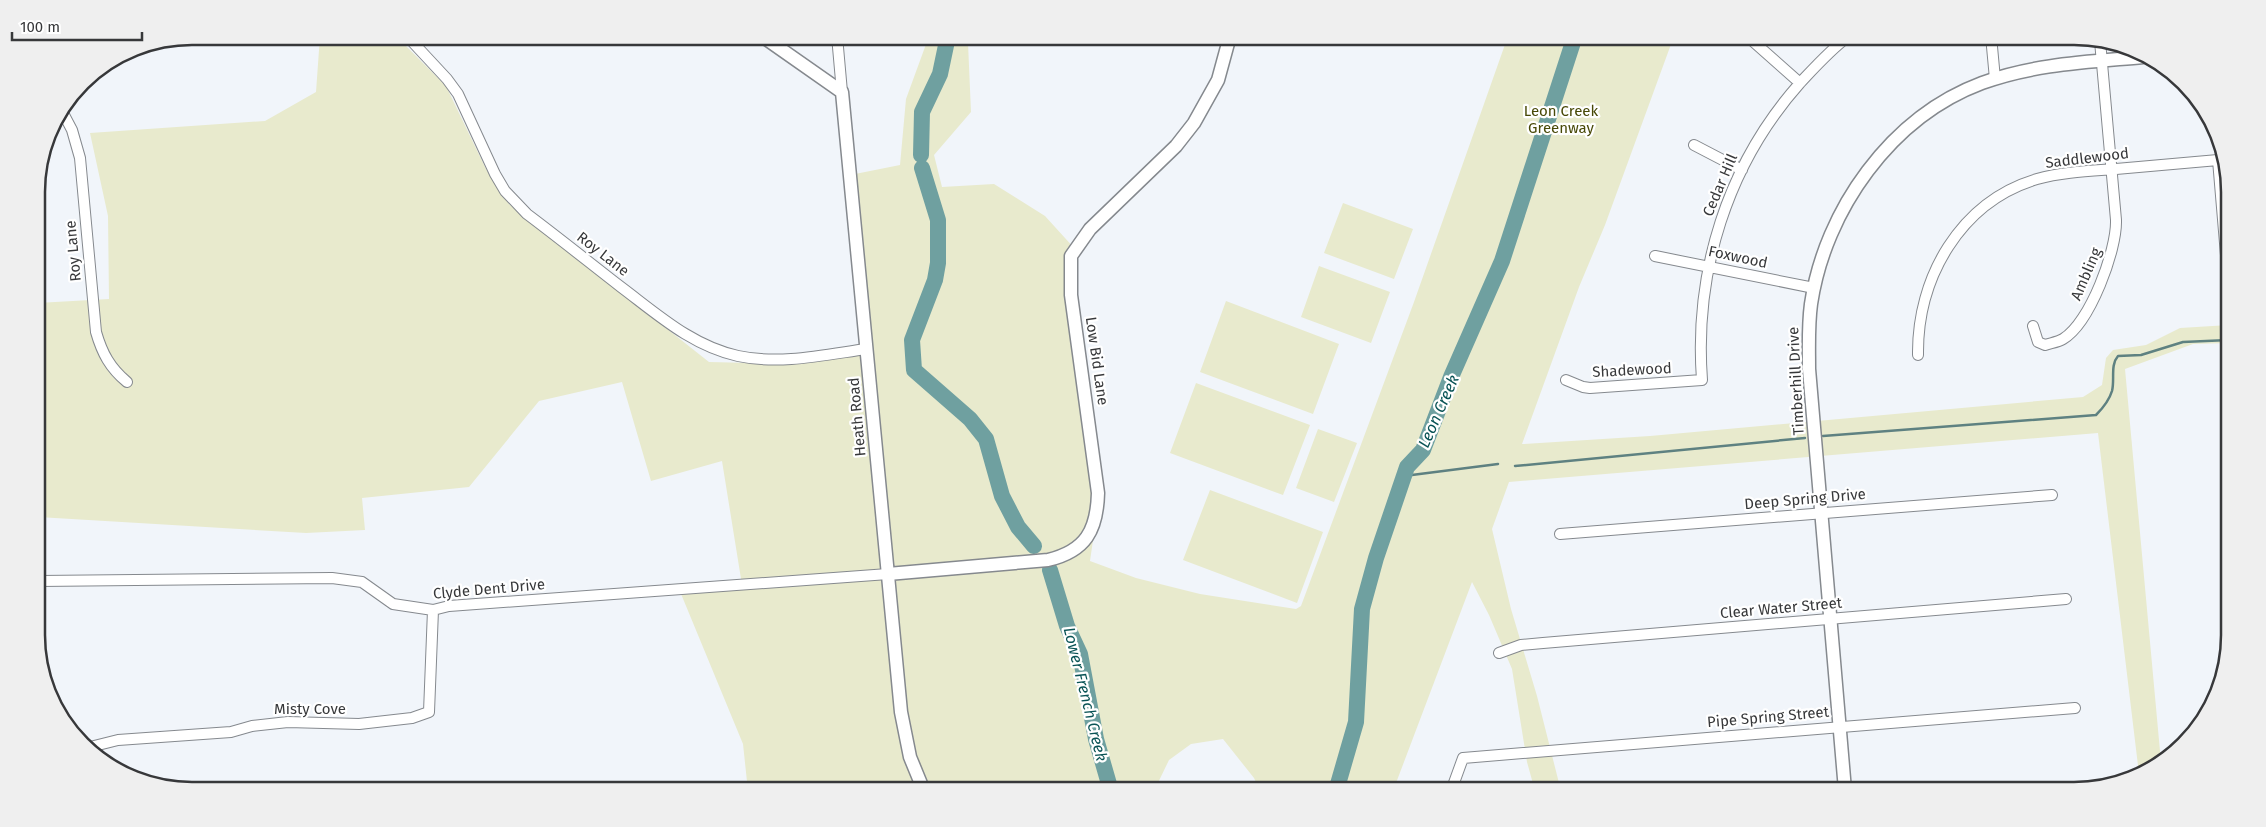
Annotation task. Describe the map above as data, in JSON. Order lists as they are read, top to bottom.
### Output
{
  "streets": {
    "street": [
      "Saddlewood",
      "Cedar Hill",
      "Roy Lane",
      "Foxwood",
      "Ambling",
      "Low Bid Lane",
      "Shadewood",
      "Timberhill Drive",
      "Heath Road",
      "Deep Spring Drive",
      "Clyde Dent Drive",
      "Clear Water Street",
      "Misty Cove",
      "Pipe Spring Street"
    ]
  },
  "crossings": [
    ["Saddlewood", "Ambling"],
    ["Cedar Hill", "Foxwood"],
    ["Cedar Hill", "Shadewood"],
    ["Roy Lane", "Heath Road"],
    ["Foxwood", "Timberhill Drive"],
    ["Ambling", "Timberhill Drive"],
    ["Low Bid Lane", "Heath Road"],
    ["Low Bid Lane", "Clyde Dent Drive"],
    ["Timberhill Drive", "Deep Spring Drive"],
    ["Timberhill Drive", "Clear Water Street"],
    ["Timberhill Drive", "Pipe Spring Street"],
    ["Heath Road", "Clyde Dent Drive"],
    ["Clyde Dent Drive", "Misty Cove"]
  ],
  "water": ["Leon Creek", "Lower French Creek"],
  "parks": ["Leon Creek Greenway"],
  "scale_bar": "100 m"
}
